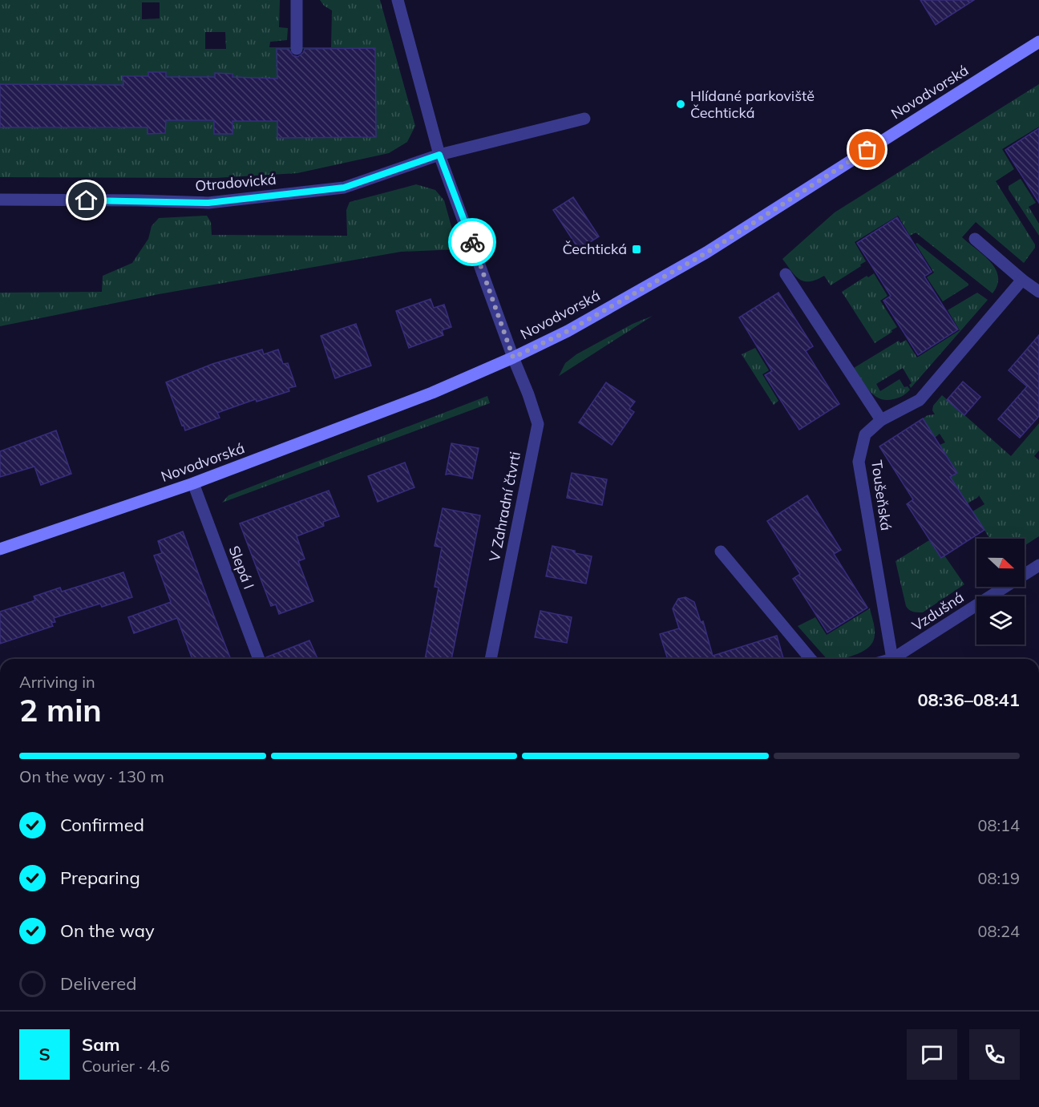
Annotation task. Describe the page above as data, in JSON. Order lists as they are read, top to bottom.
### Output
{
  "streets": {
    "main road": ["Novodvorská"],
    "street": [
      "Otradovická",
      "Toušeňská",
      "V Zahradní čtvrti",
      "Slepá I",
      "Vzdušná"
    ]
  },
  "crossings": [
    ["Novodvorská", "V Zahradní čtvrti"],
    ["Novodvorská", "Slepá I"],
    ["Toušeňská", "Vzdušná"]
  ],
  "places": {
    "other": ["Hlídané parkoviště Čechtická"],
    "transit": ["Čechtická"]
  },
  "north": "right",
  "page": {
    "heading": ["2 min", "Arriving in", "08:36–08:41"],
    "panel": ["Sam", "Courier · 4.6"],
    "bar": "On the way · 130 m",
    "list": [
      ["Confirmed", "08:14"],
      ["Preparing", "08:19"],
      ["On the way", "08:24"],
      "Delivered"
    ],
    "round": "S"
  }
}
